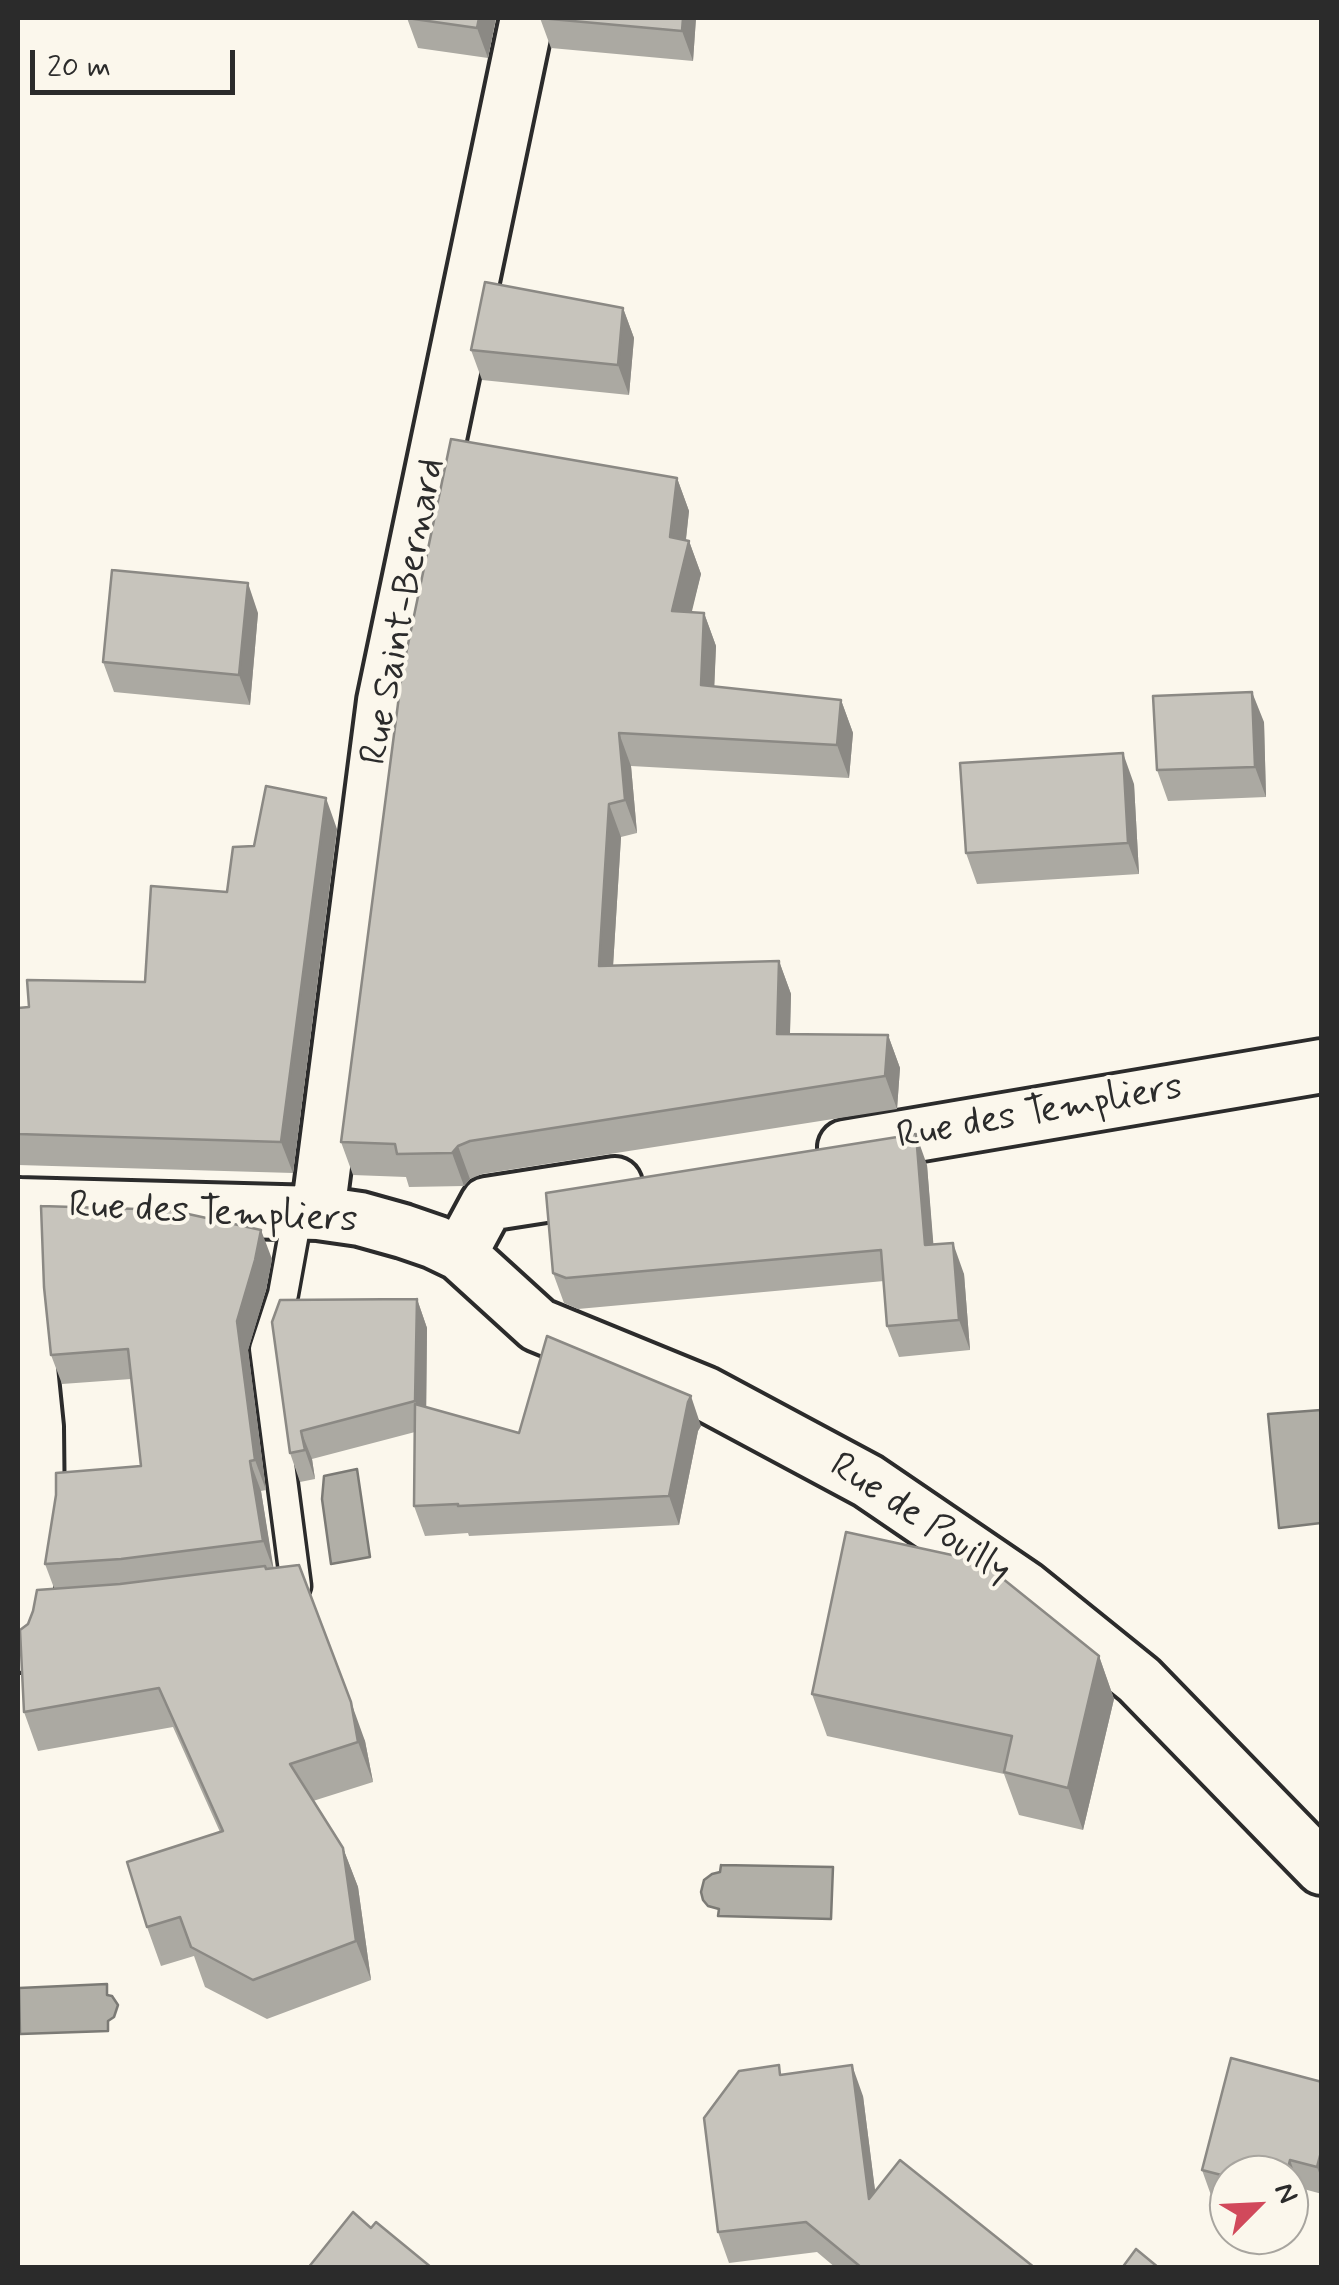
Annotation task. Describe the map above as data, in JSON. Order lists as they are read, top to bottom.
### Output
{
  "streets": {
    "street": ["Rue Saint-Bernard", "Rue des Templiers", "Rue de Pouilly"]
  },
  "crossings": [
    ["Rue Saint-Bernard", "Rue des Templiers"],
    ["Rue des Templiers", "Rue de Pouilly"]
  ],
  "scale_bar": "20 m",
  "north": "top right"
}
